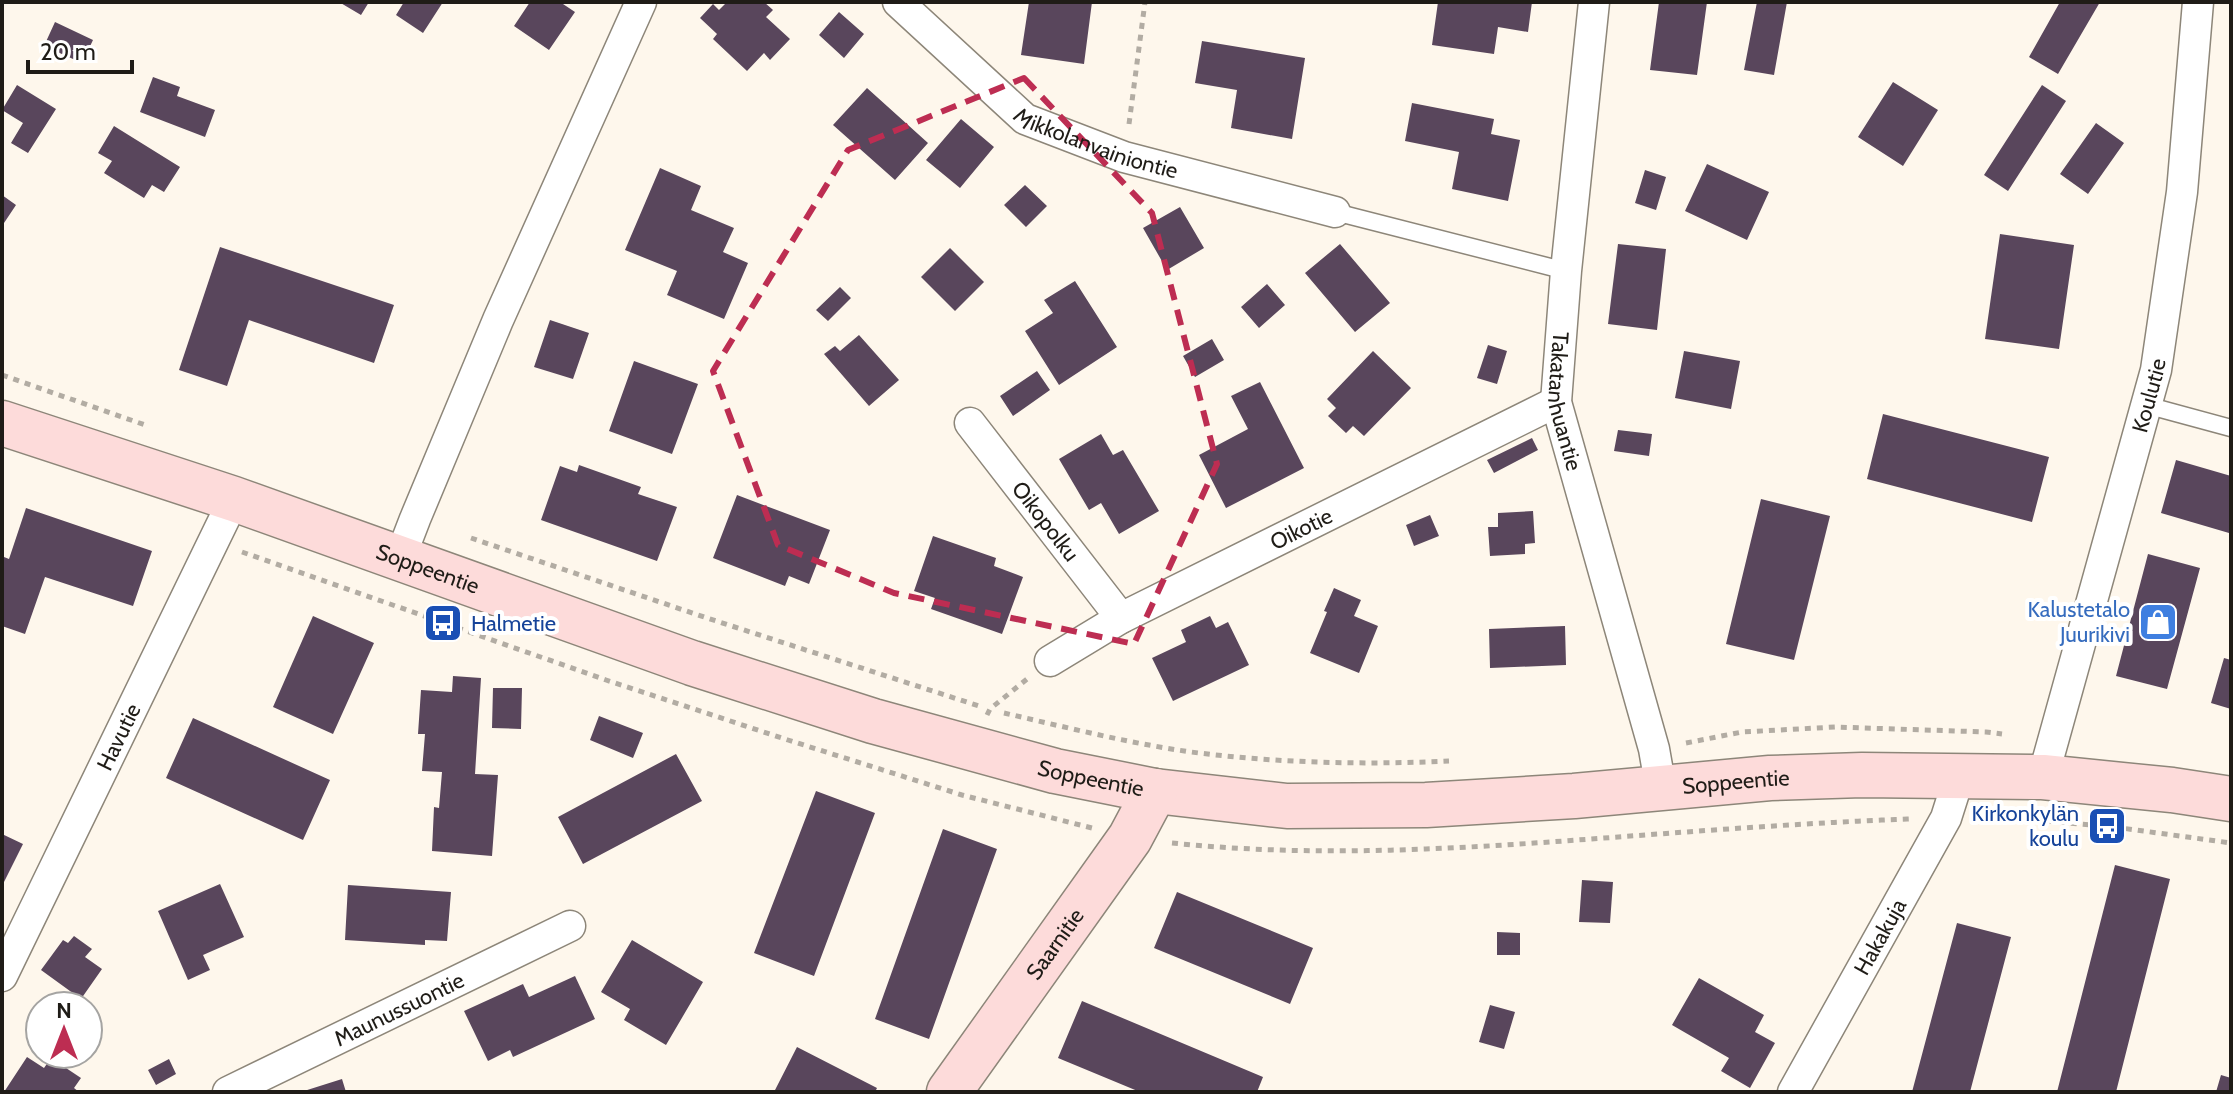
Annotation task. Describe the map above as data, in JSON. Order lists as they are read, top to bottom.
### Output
{
  "streets": {
    "main road": ["Soppeentie", "Saarnitie"],
    "street": [
      "Mikkolanvainiontie",
      "Koulutie",
      "Takatanhuantie",
      "Oikopolku",
      "Oikotie",
      "Havutie",
      "Hakakuja",
      "Maunussuontie"
    ]
  },
  "crossings": [
    ["Koulutie", "Soppeentie"],
    ["Takatanhuantie", "Oikotie"],
    ["Takatanhuantie", "Soppeentie"],
    ["Oikopolku", "Oikotie"],
    ["Soppeentie", "Havutie"],
    ["Soppeentie", "Hakakuja"],
    ["Soppeentie", "Saarnitie"]
  ],
  "places": {
    "shop": ["Kalustetalo Juurikivi"],
    "bus stop": ["Halmetie", "Kirkonkylän koulu"]
  },
  "scale_bar": "20 m",
  "north": "top"
}
